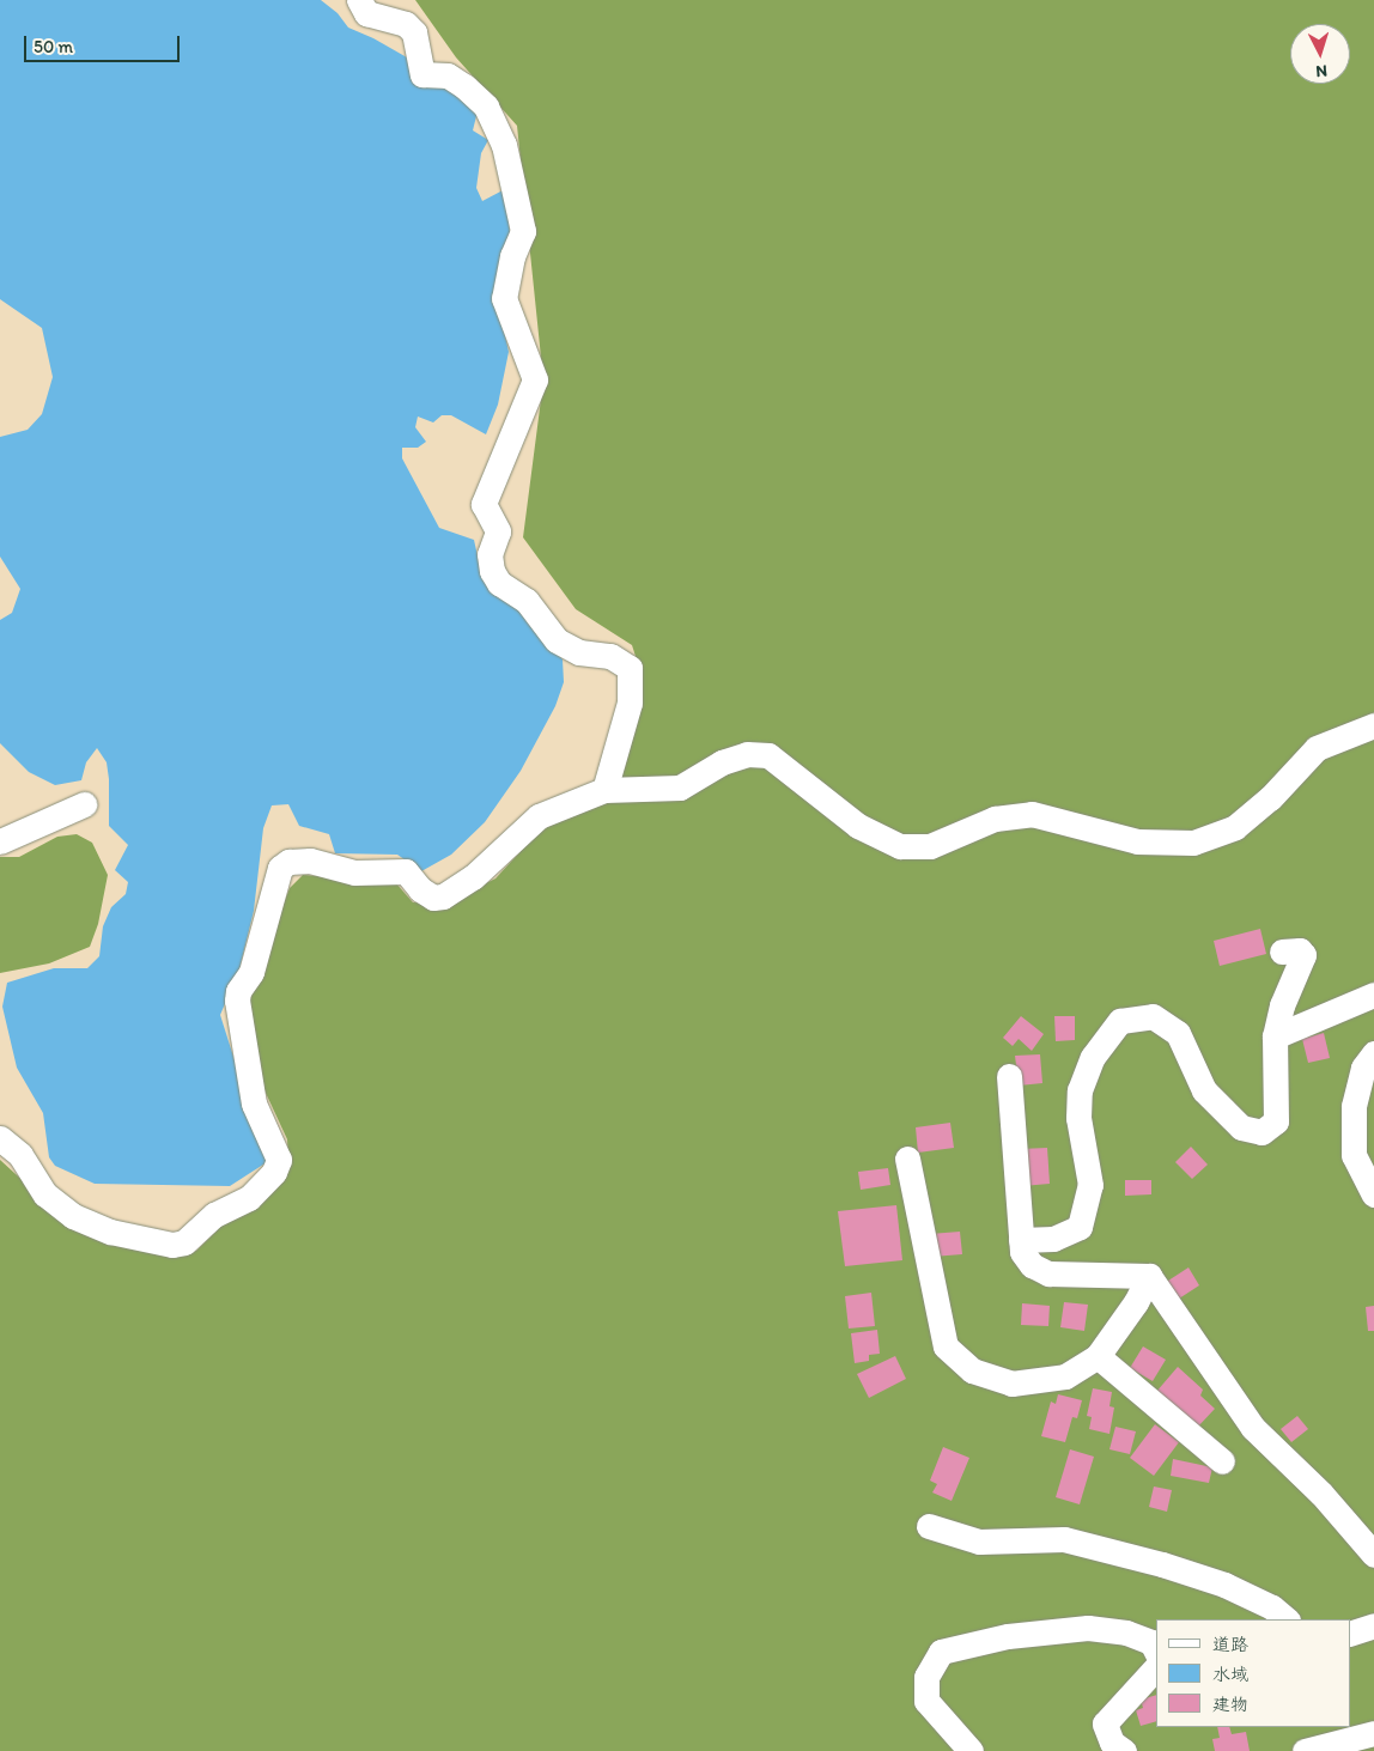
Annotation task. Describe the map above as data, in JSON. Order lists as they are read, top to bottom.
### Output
{
  "legend": ["道路", "水域", "建物"],
  "scale_bar": "50 m",
  "north": "bottom"
}
